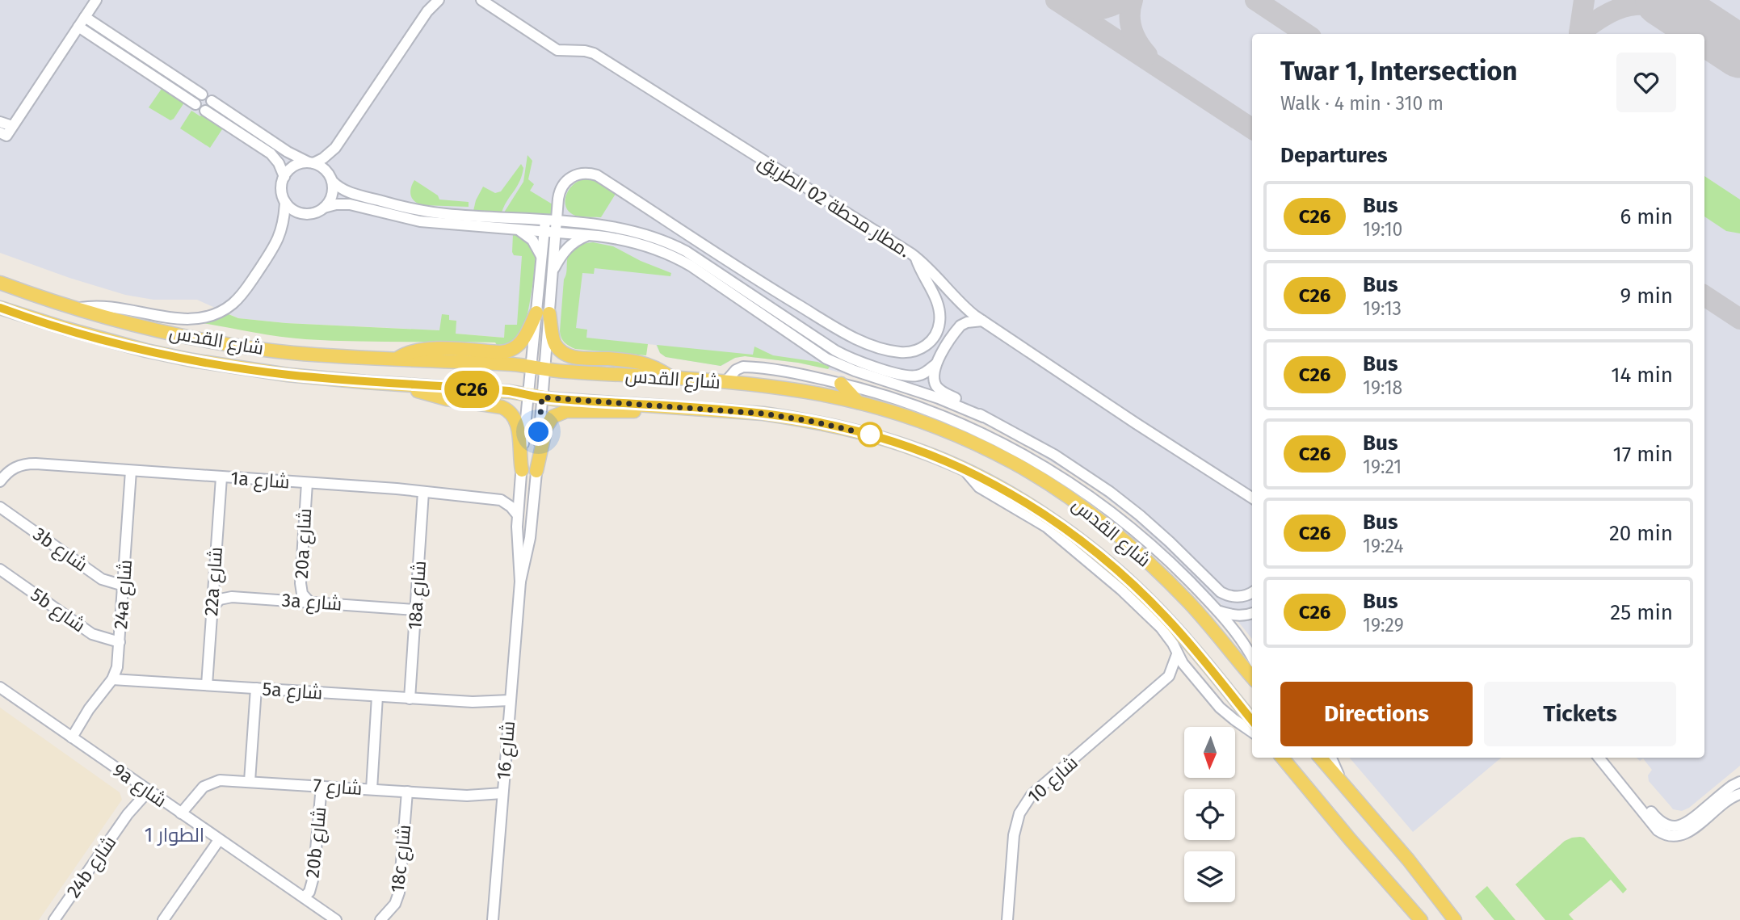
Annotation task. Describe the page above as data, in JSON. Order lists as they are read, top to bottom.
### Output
{
  "streets": {
    "main road": ["شارع القدس"],
    "street": [
      "مطار محطة 02 الطريق.",
      "1a شارع",
      "20a شارع",
      "3b شارع",
      "22a شارع",
      "24a شارع",
      "18a شارع",
      "3a شارع",
      "5b شارع",
      "5a شارع",
      "شارع 16",
      "شارع 10",
      "9a شارع",
      "شارع 7",
      "20b شارع",
      "18c شارع",
      "24b شارع"
    ]
  },
  "crossings": [
    ["مطار محطة 02 الطريق.", "شارع القدس"],
    ["مطار محطة 02 الطريق.", "شارع 16"],
    ["شارع القدس", "شارع 16"],
    ["1a شارع", "20a شارع"],
    ["1a شارع", "22a شارع"],
    ["1a شارع", "24a شارع"],
    ["1a شارع", "18a شارع"],
    ["20a شارع", "3a شارع"],
    ["3b شارع", "24a شارع"],
    ["22a شارع", "3a شارع"],
    ["22a شارع", "5a شارع"],
    ["24a شارع", "5b شارع"],
    ["24a شارع", "5a شارع"],
    ["24a شارع", "9a شارع"],
    ["18a شارع", "3a شارع"],
    ["18a شارع", "5a شارع"],
    ["5a شارع", "شارع 16"],
    ["شارع 16", "شارع 7"],
    ["9a شارع", "شارع 7"],
    ["9a شارع", "20b شارع"],
    ["9a شارع", "24b شارع"],
    ["شارع 7", "20b شارع"],
    ["شارع 7", "18c شارع"]
  ],
  "districts": ["الطوار 1"],
  "lines": ["bus line C26"],
  "north": "bottom",
  "page": {
    "on_map": "C26",
    "heading": [
      ["Twar 1, Intersection", "Walk · 4 min · 310 m"],
      "Departures"
    ],
    "list": [
      {
        "mark": "C26",
        "name": "Bus",
        "note": "19:10",
        "value": "6 min"
      },
      {
        "mark": "C26",
        "name": "Bus",
        "note": "19:13",
        "value": "9 min"
      },
      {
        "mark": "C26",
        "name": "Bus",
        "note": "19:18",
        "value": "14 min"
      },
      {
        "mark": "C26",
        "name": "Bus",
        "note": "19:21",
        "value": "17 min"
      },
      {
        "mark": "C26",
        "name": "Bus",
        "note": "19:24",
        "value": "20 min"
      },
      {
        "mark": "C26",
        "name": "Bus",
        "note": "19:29",
        "value": "25 min"
      }
    ],
    "buttons": ["Directions", "Tickets"]
  }
}
